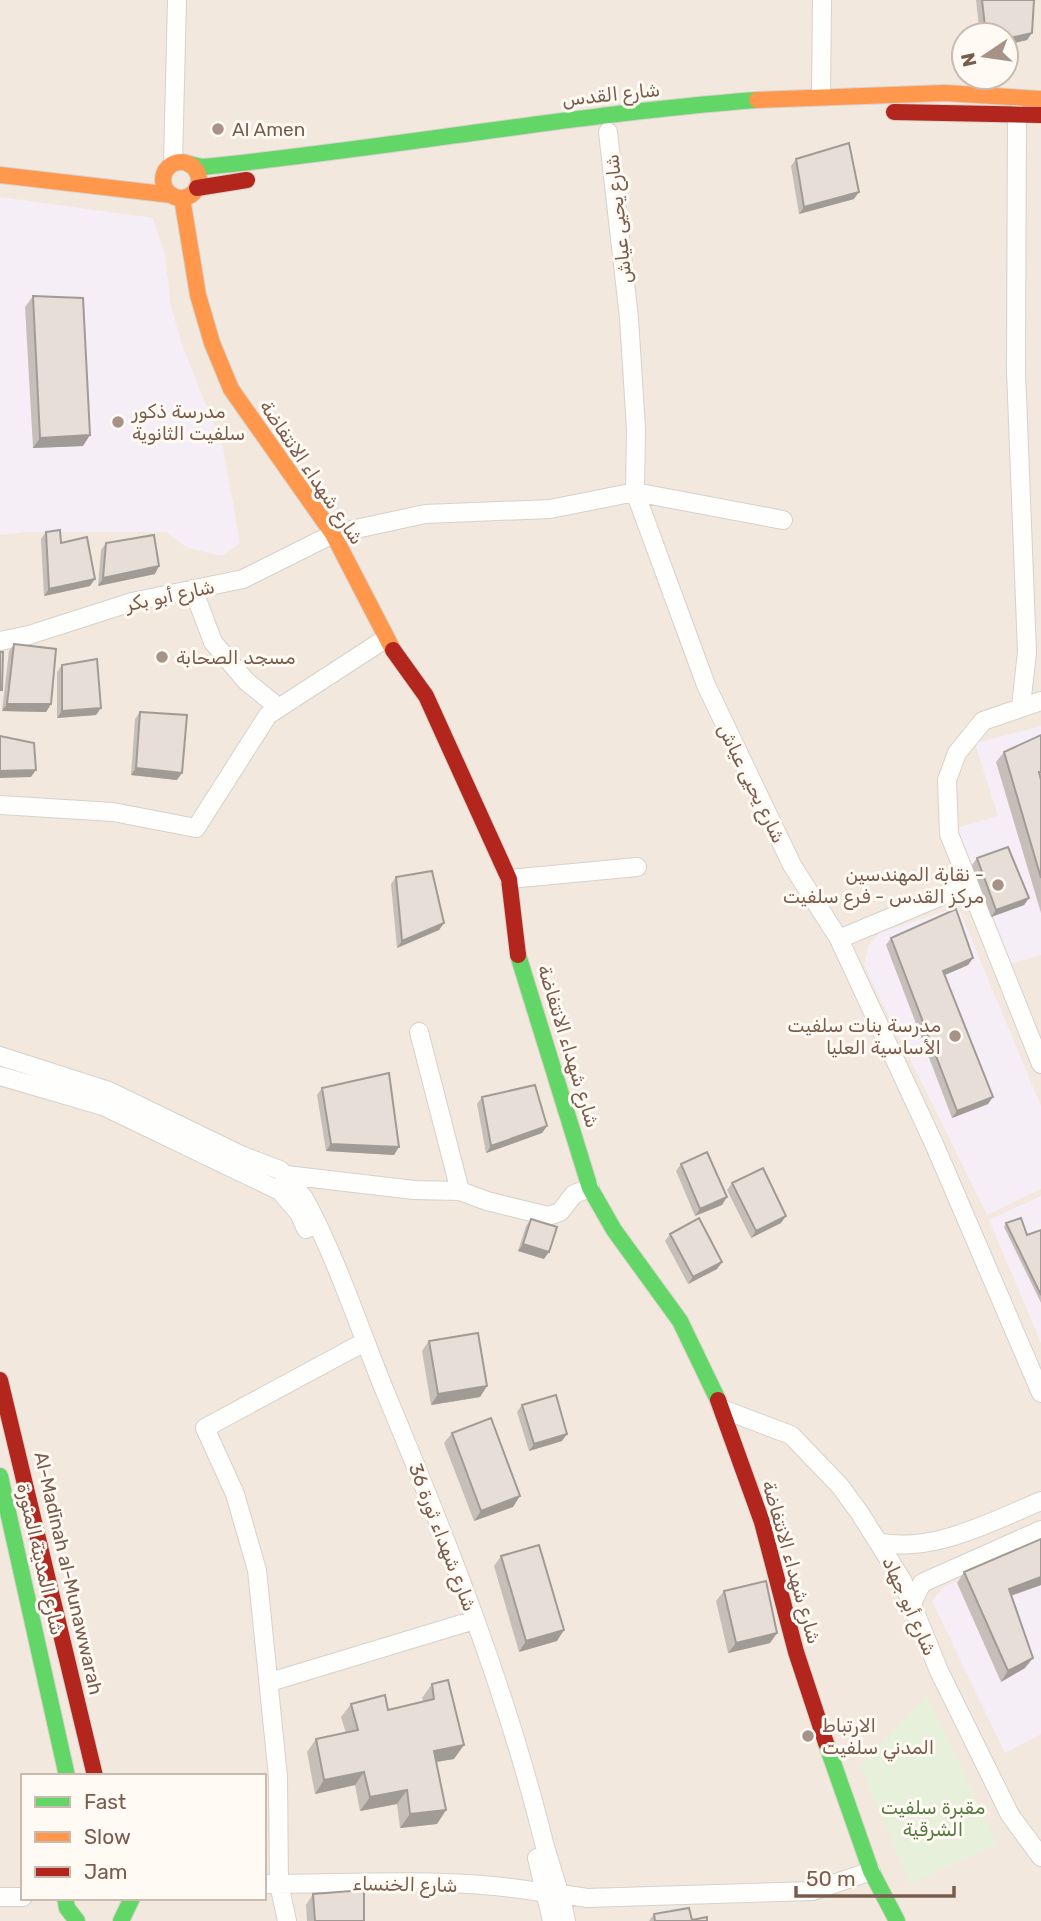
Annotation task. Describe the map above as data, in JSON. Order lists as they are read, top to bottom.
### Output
{
  "streets": {
    "main road": [
      "شارع القدس",
      "شارع شهداء الانتفاضة",
      "شارع المدينة المنورة",
      "Al-Madīnah al-Munawwarah"
    ],
    "street": [
      "شارع يحيى عياش",
      "شارع أبو بكر",
      "شارع شهداء ثورة 36",
      "شارع أبو جهاد",
      "شارع الخنساء"
    ]
  },
  "crossings": [
    ["شارع القدس", "شارع شهداء الانتفاضة"],
    ["شارع يحيى عياش", "شارع أبو بكر"],
    ["شارع شهداء الانتفاضة", "شارع أبو بكر"],
    ["شارع شهداء الانتفاضة", "شارع أبو جهاد"],
    ["شارع شهداء الانتفاضة", "شارع الخنساء"],
    ["شارع شهداء ثورة 36", "شارع الخنساء"]
  ],
  "parks": ["مقبرة سلفيت الشرقية"],
  "places": [
    "Al Amen",
    "مدرسة ذكور سلفيت الثانوية",
    "مسجد الصحابة",
    "نقابة المهندسين - مركز القدس - فرع سلفيت",
    "مدرسة بنات سلفيت الأساسية العليا",
    "الارتباط المدني سلفيت"
  ],
  "legend": ["Fast", "Slow", "Jam"],
  "scale_bar": "50 m",
  "north": "left"
}
